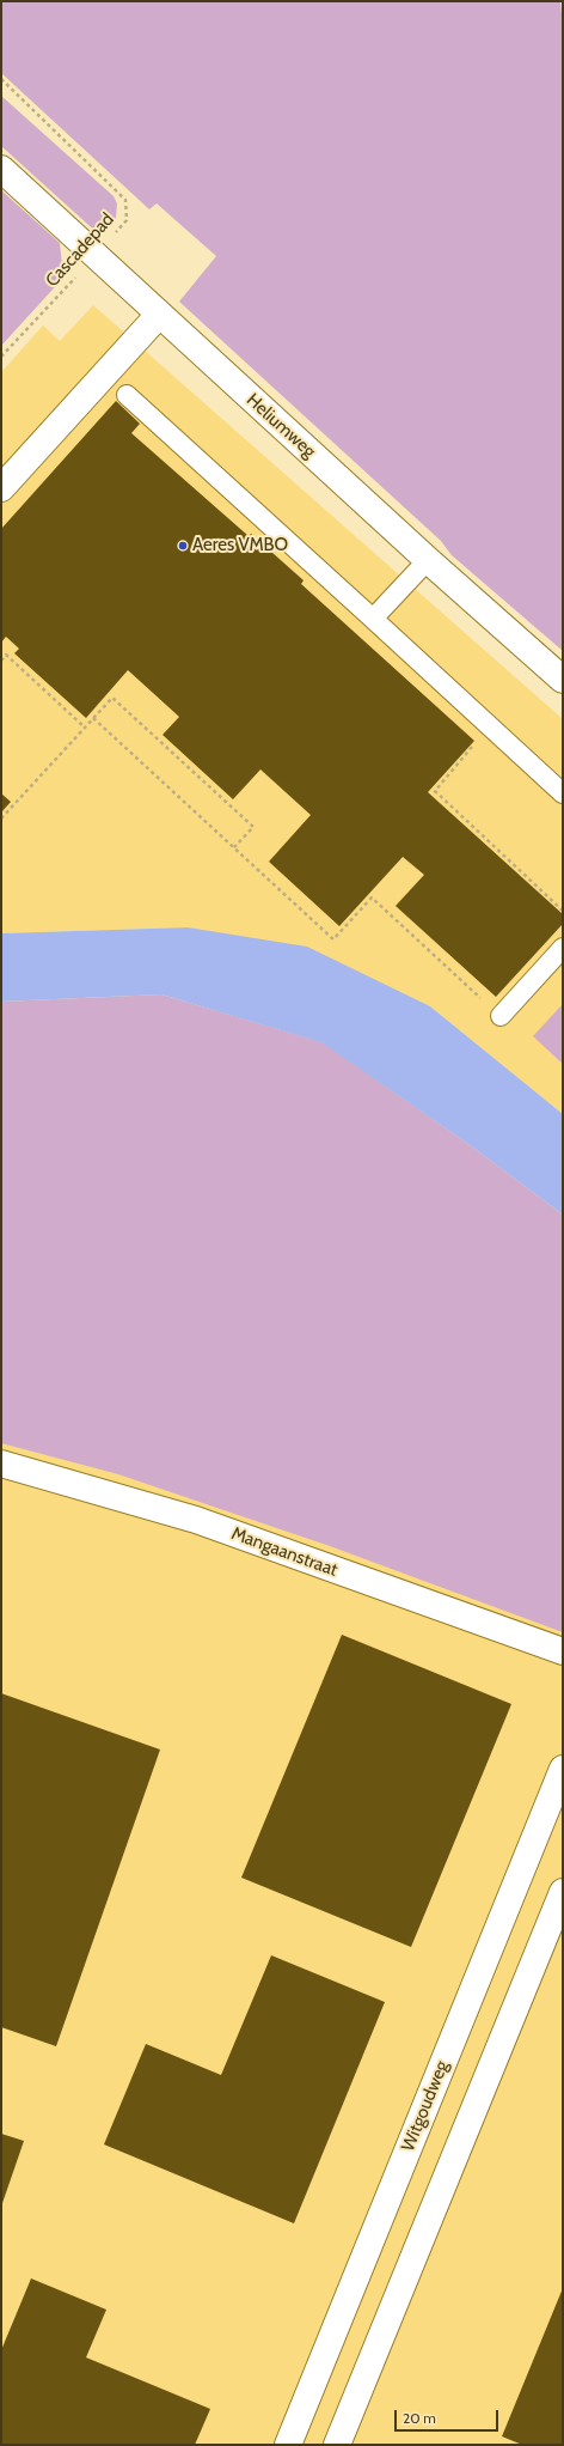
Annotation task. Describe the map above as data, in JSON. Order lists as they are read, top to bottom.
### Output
{
  "streets": {
    "street": ["Heliumweg", "Mangaanstraat", "Witgoudweg"],
    "path": ["Cascadepad"]
  },
  "crossings": [
    ["Cascadepad", "Heliumweg"]
  ],
  "places": ["Aeres VMBO"],
  "scale_bar": "20 m"
}
